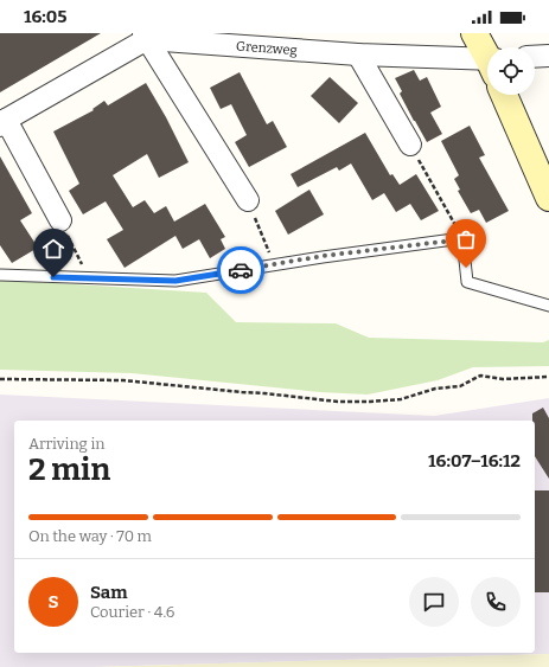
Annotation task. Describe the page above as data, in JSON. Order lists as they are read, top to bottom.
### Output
{
  "streets": {
    "street": ["Grenzweg"]
  },
  "page": {
    "status": "16:05",
    "heading": ["2 min", "Arriving in", "16:07–16:12"],
    "panel": ["Sam", "Courier · 4.6"],
    "bar": "On the way · 70 m",
    "round": "S"
  }
}
